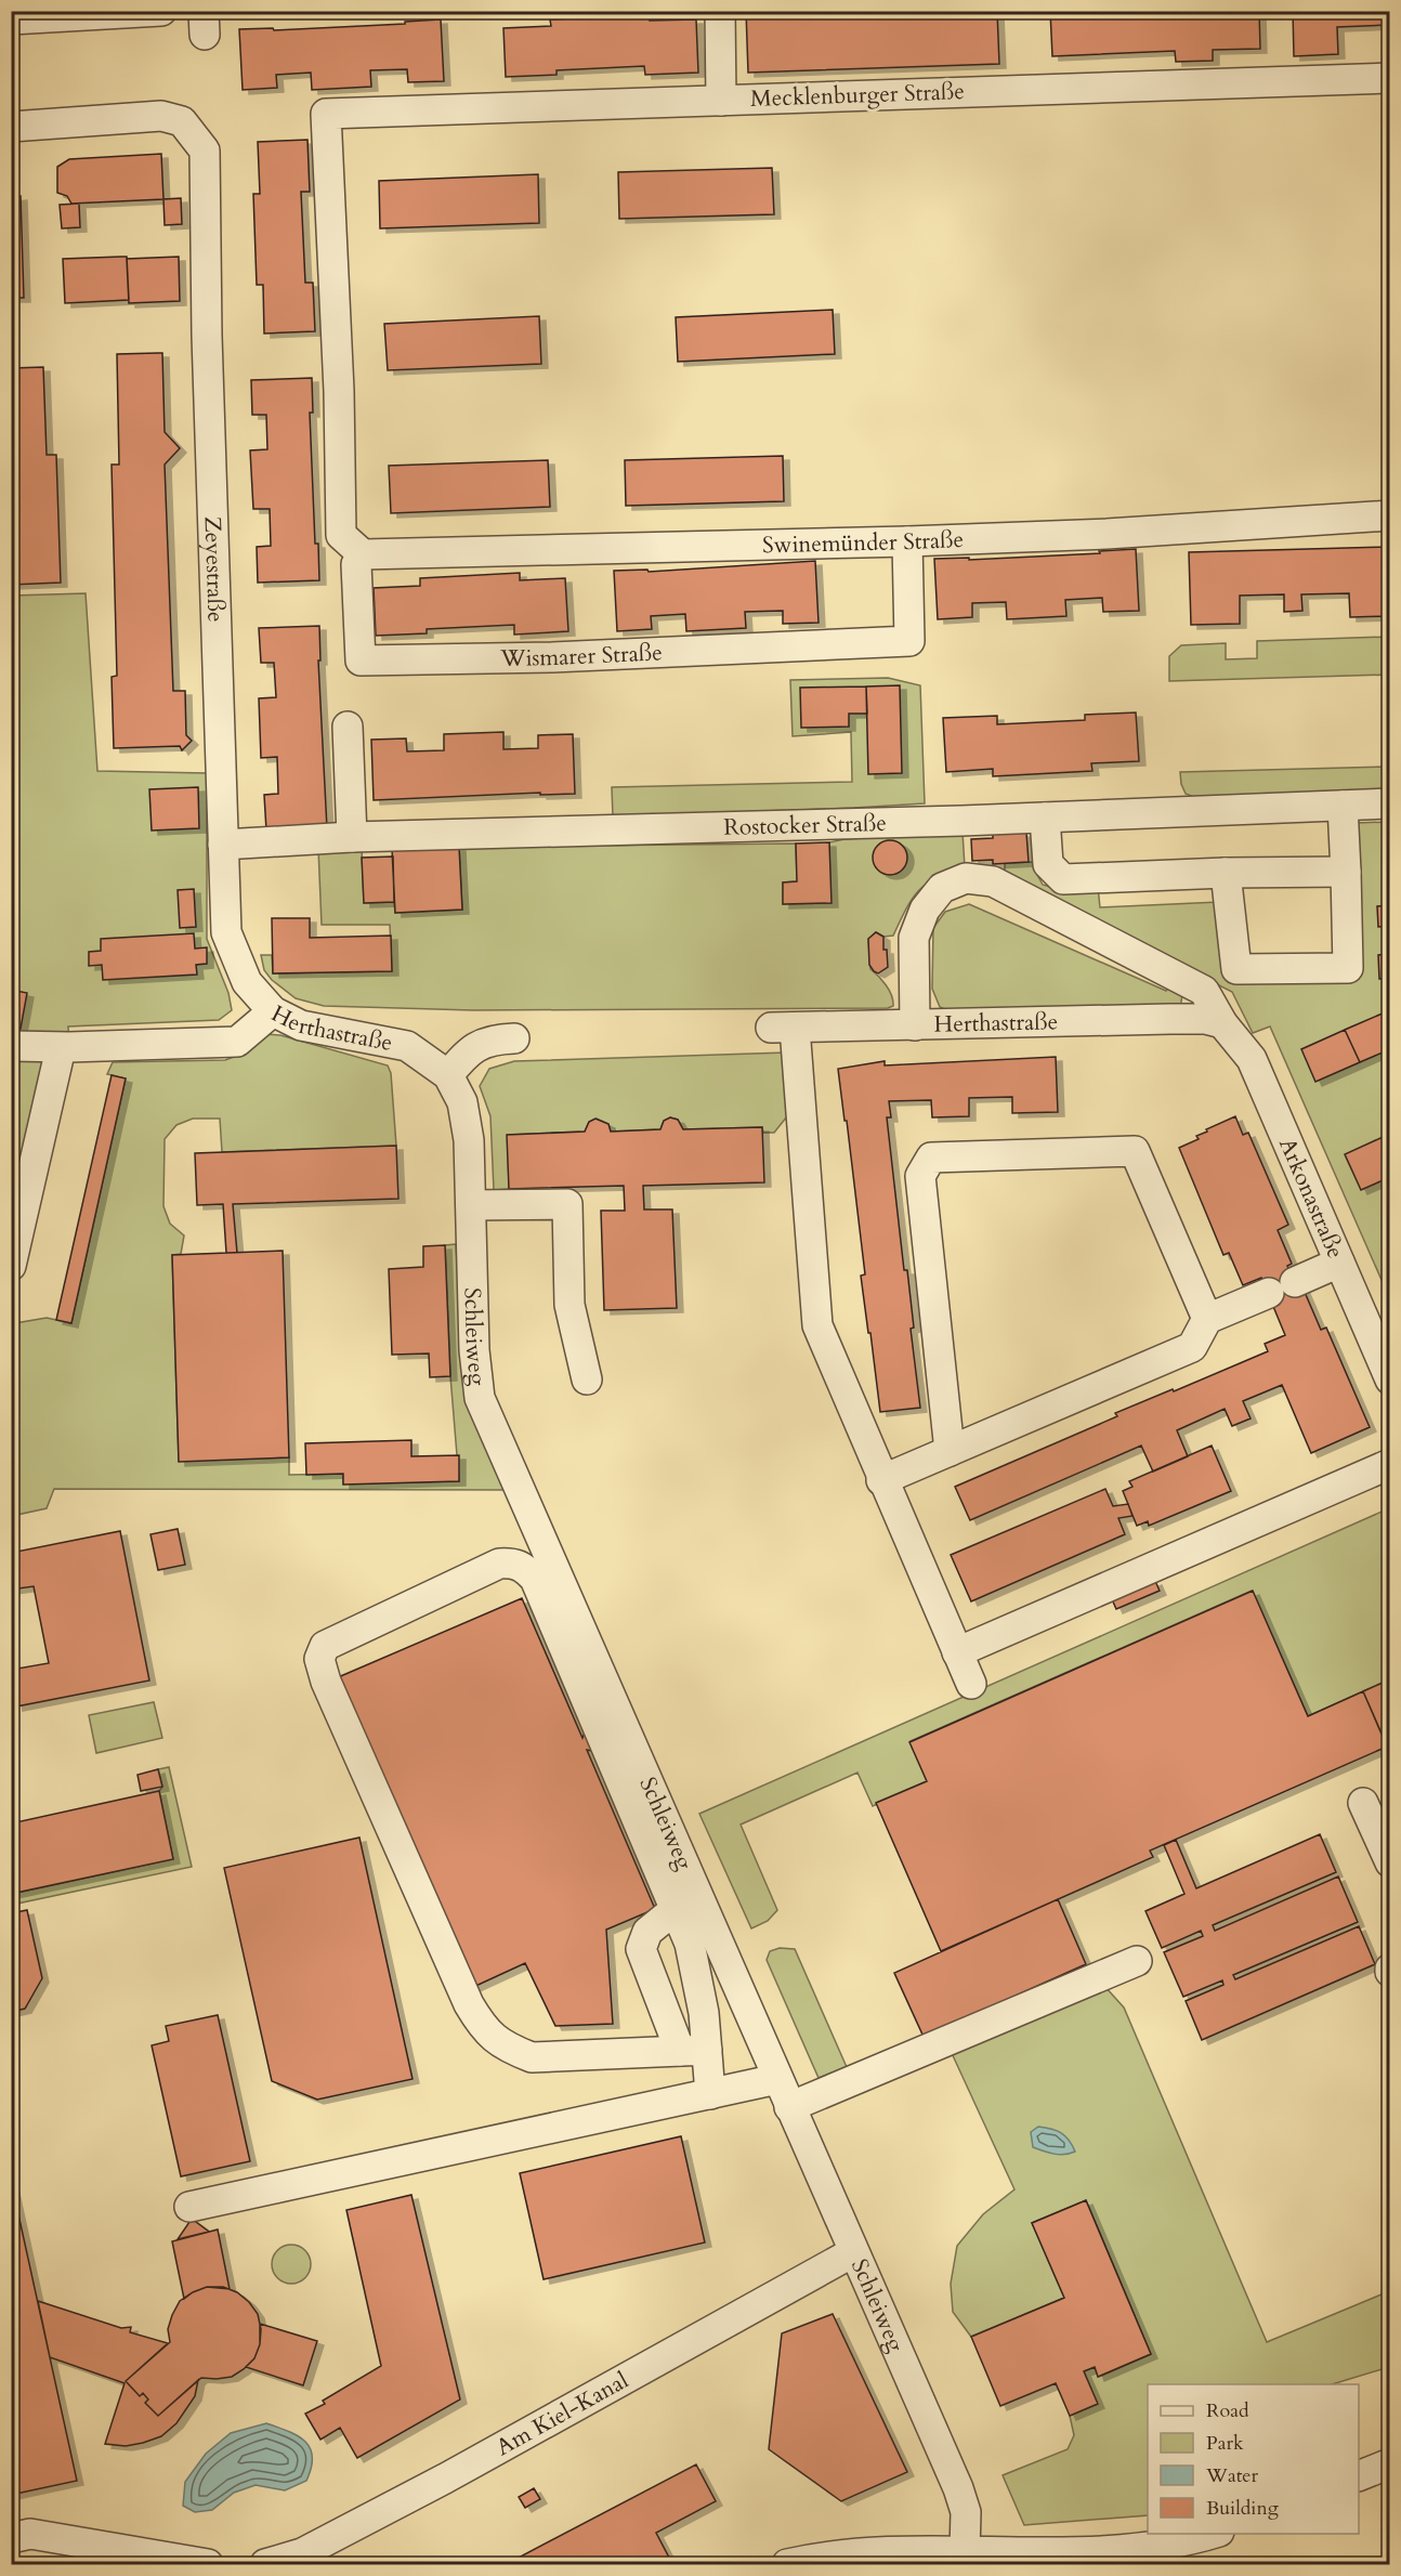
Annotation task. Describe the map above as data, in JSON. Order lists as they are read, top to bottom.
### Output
{
  "streets": {
    "street": [
      "Mecklenburger Straße",
      "Swinemünder Straße",
      "Zeyestraße",
      "Wismarer Straße",
      "Rostocker Straße",
      "Herthastraße",
      "Arkonastraße",
      "Schleiweg",
      "Am Kiel-Kanal"
    ]
  },
  "crossings": [
    ["Mecklenburger Straße", "Swinemünder Straße"],
    ["Mecklenburger Straße", "Wismarer Straße"],
    ["Swinemünder Straße", "Wismarer Straße"],
    ["Zeyestraße", "Rostocker Straße"],
    ["Zeyestraße", "Herthastraße"],
    ["Herthastraße", "Arkonastraße"],
    ["Herthastraße", "Schleiweg"],
    ["Schleiweg", "Am Kiel-Kanal"]
  ],
  "legend": [
    "Road",
    "Park",
    "Water",
    "Building"
  ]
}
